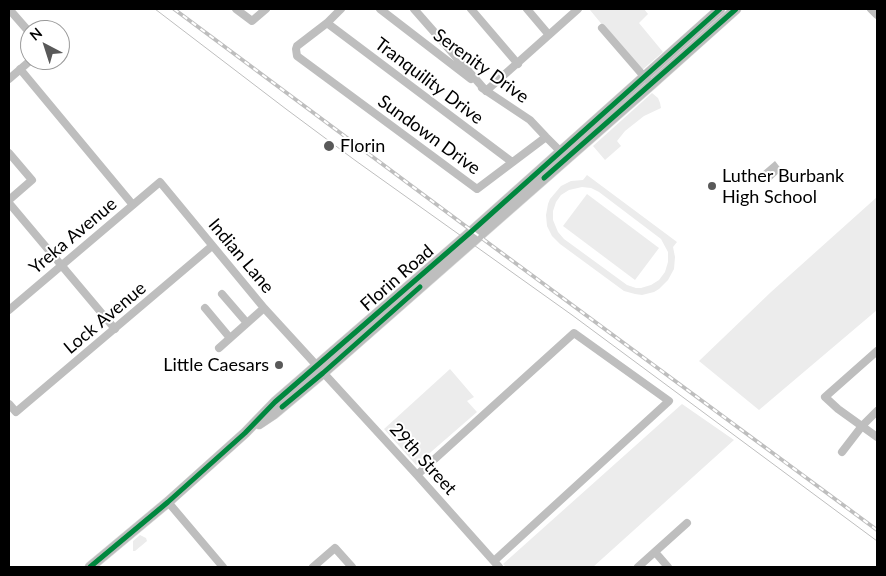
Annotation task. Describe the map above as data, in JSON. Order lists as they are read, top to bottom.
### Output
{
  "streets": {
    "main road": ["Florin Road"],
    "street": [
      "Serenity Drive",
      "Tranquility Drive",
      "Sundown Drive",
      "Yreka Avenue",
      "Indian Lane",
      "Lock Avenue",
      "29th Street"
    ]
  },
  "crossings": [
    ["Serenity Drive", "Sundown Drive"],
    ["Serenity Drive", "Florin Road"],
    ["Tranquility Drive", "Sundown Drive"],
    ["Yreka Avenue", "Indian Lane"],
    ["Indian Lane", "Florin Road"],
    ["Indian Lane", "Lock Avenue"],
    ["Indian Lane", "29th Street"],
    ["Florin Road", "29th Street"]
  ],
  "places": ["Florin", "Luther Burbank High School", "Little Caesars"],
  "north": "top left"
}
